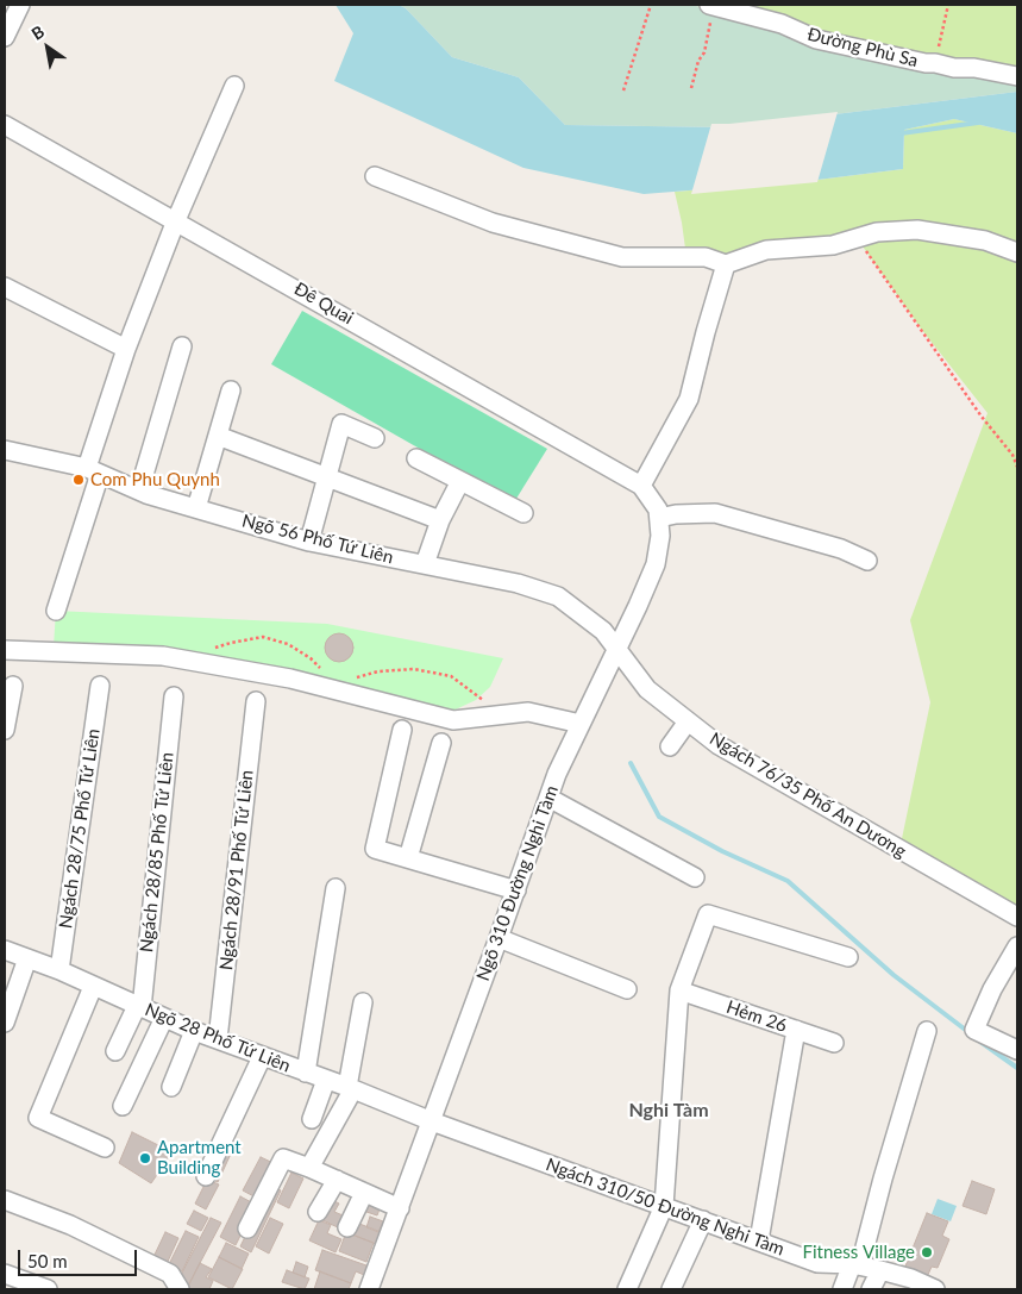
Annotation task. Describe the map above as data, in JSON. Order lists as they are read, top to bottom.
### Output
{
  "streets": {
    "street": [
      "Đường Phù Sa",
      "Đê Quai",
      "Ngõ 56 Phố Tứ Liên",
      "Ngách 76/35 Phố An Dương",
      "Ngách 28/75 Phố Tứ Liên",
      "Ngách 28/85 Phố Tứ Liên",
      "Ngách 28/91 Phố Tứ Liên",
      "Ngõ 310 Đường Nghi Tàm",
      "Hẻm 26",
      "Ngõ 28 Phố Tứ Liên",
      "Ngách 310/50 Đường Nghi Tàm"
    ]
  },
  "crossings": [
    ["Đê Quai", "Ngõ 310 Đường Nghi Tàm"],
    ["Ngõ 56 Phố Tứ Liên", "Ngách 76/35 Phố An Dương"],
    ["Ngõ 56 Phố Tứ Liên", "Ngõ 310 Đường Nghi Tàm"],
    ["Ngách 76/35 Phố An Dương", "Ngõ 310 Đường Nghi Tàm"],
    ["Ngách 28/75 Phố Tứ Liên", "Ngõ 28 Phố Tứ Liên"],
    ["Ngách 28/85 Phố Tứ Liên", "Ngõ 28 Phố Tứ Liên"],
    ["Ngách 28/91 Phố Tứ Liên", "Ngõ 28 Phố Tứ Liên"],
    ["Ngõ 310 Đường Nghi Tàm", "Ngõ 28 Phố Tứ Liên"],
    ["Ngõ 310 Đường Nghi Tàm", "Ngách 310/50 Đường Nghi Tàm"],
    ["Ngõ 28 Phố Tứ Liên", "Ngách 310/50 Đường Nghi Tàm"]
  ],
  "districts": ["Nghi Tàm"],
  "places": ["Com Phu Quynh", "Apartment Building", "Fitness Village"],
  "scale_bar": "50 m",
  "north": "top left"
}
